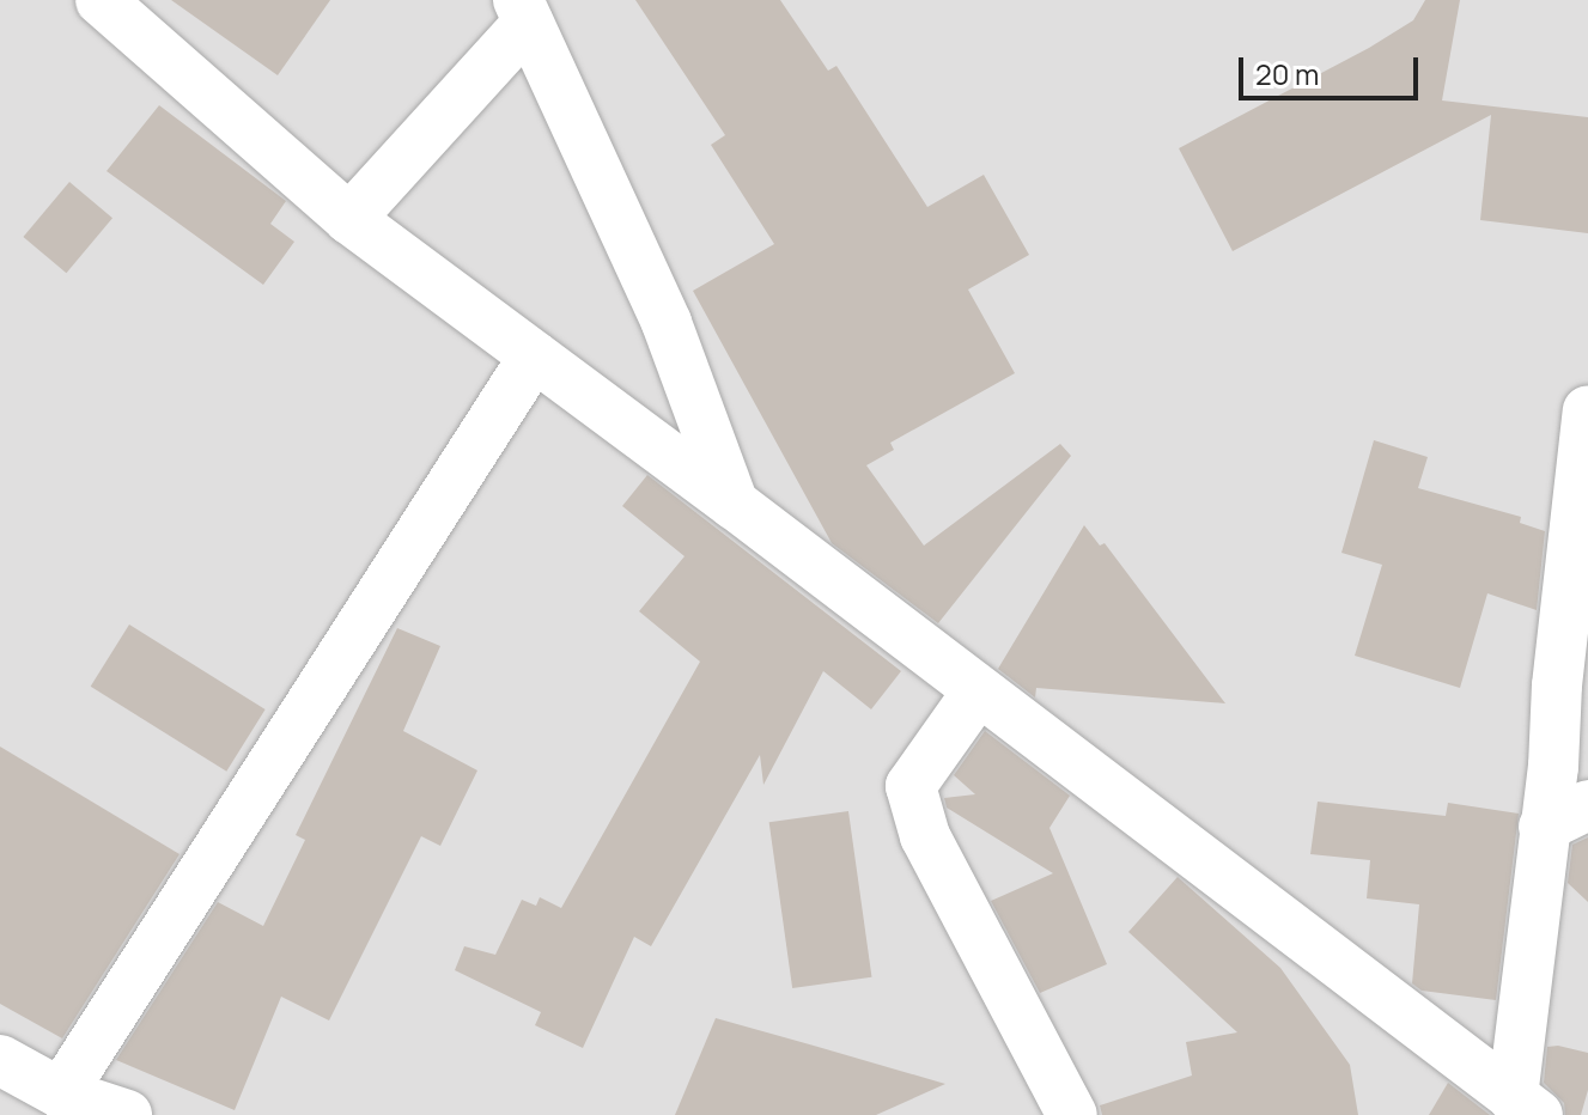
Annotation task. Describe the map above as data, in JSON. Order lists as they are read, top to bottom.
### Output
{
  "scale_bar": "20 m"
}
